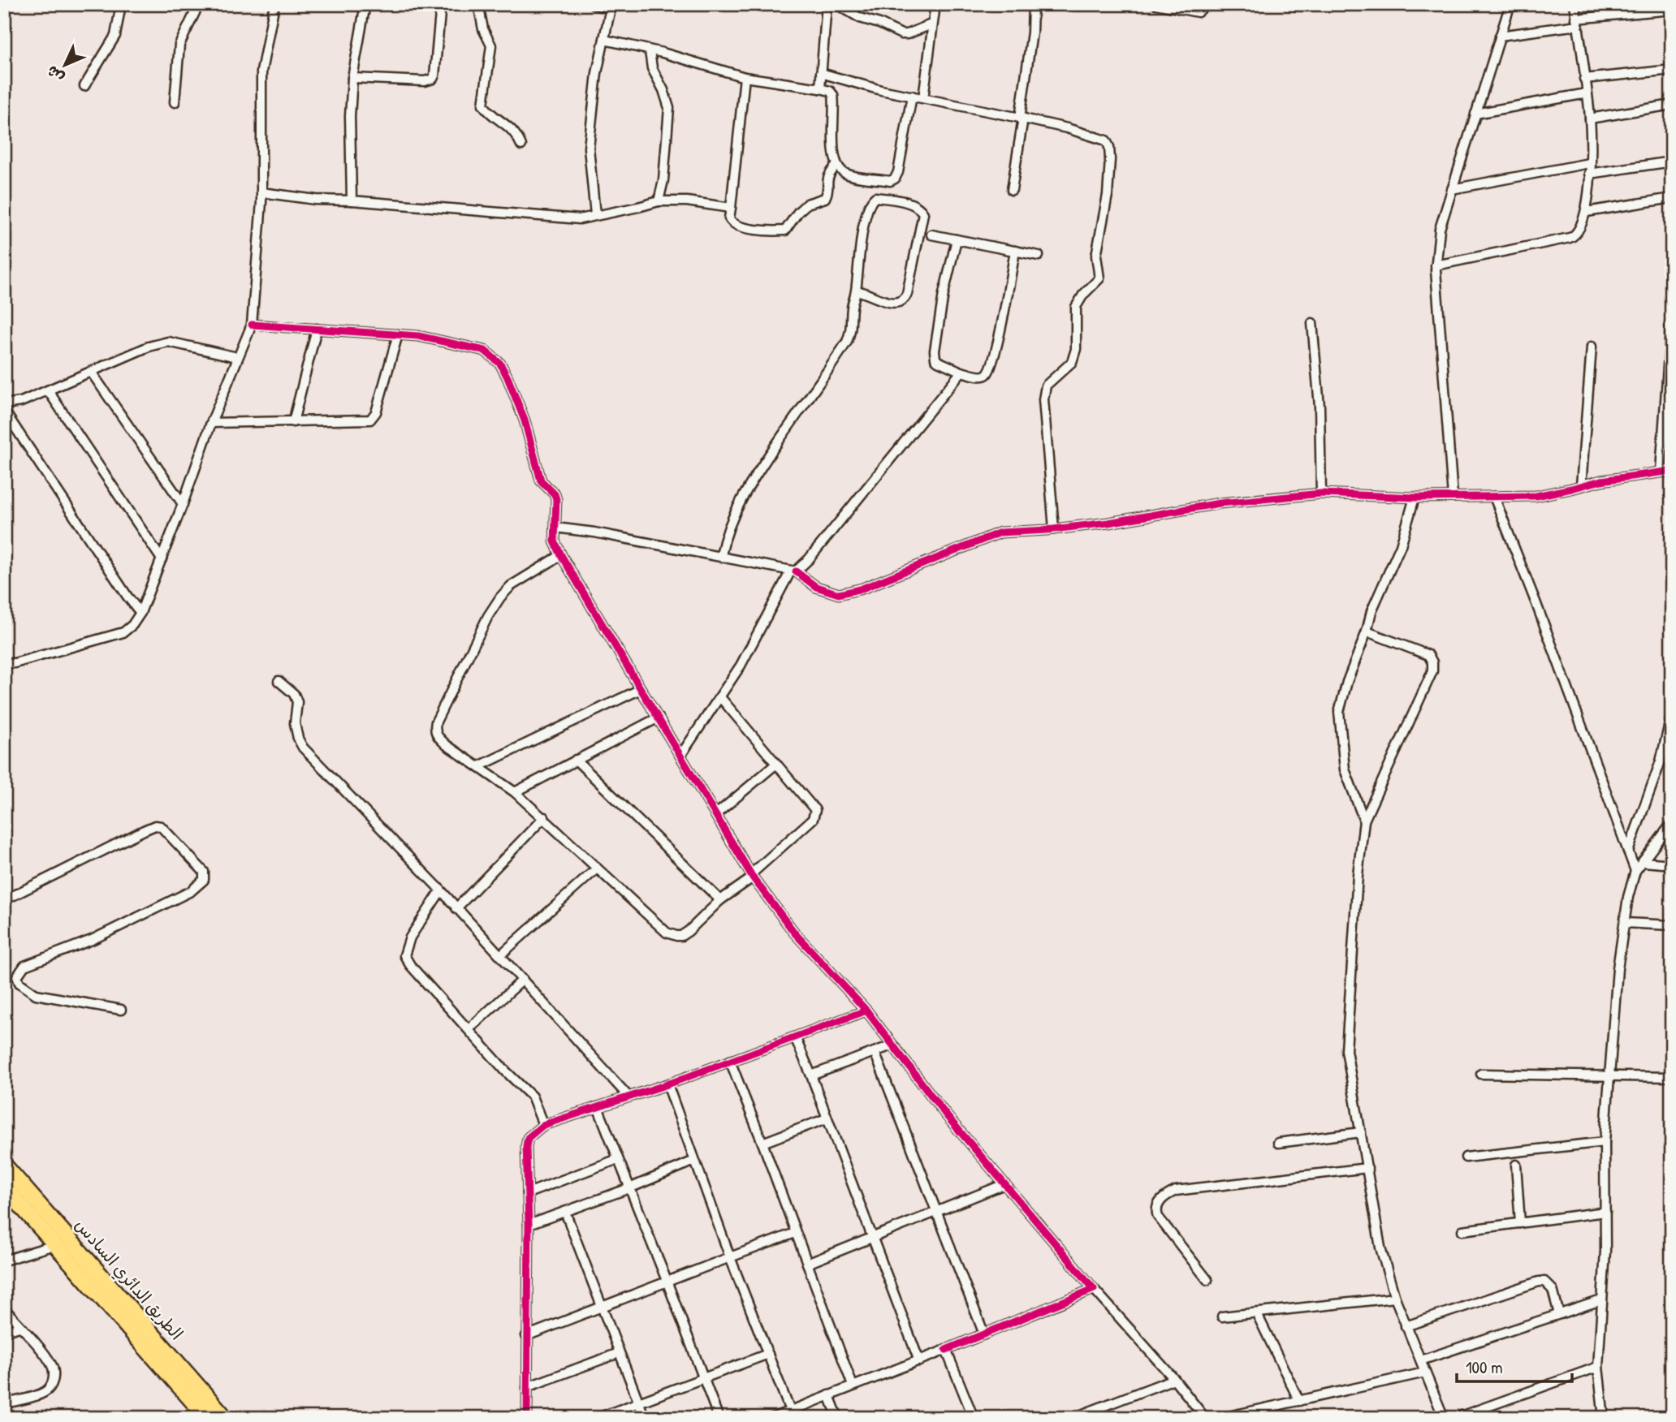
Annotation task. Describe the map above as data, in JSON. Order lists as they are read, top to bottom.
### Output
{
  "streets": {
    "highway": ["الطريق الدائري السادس"]
  },
  "scale_bar": "100 m",
  "north": "bottom left"
}
